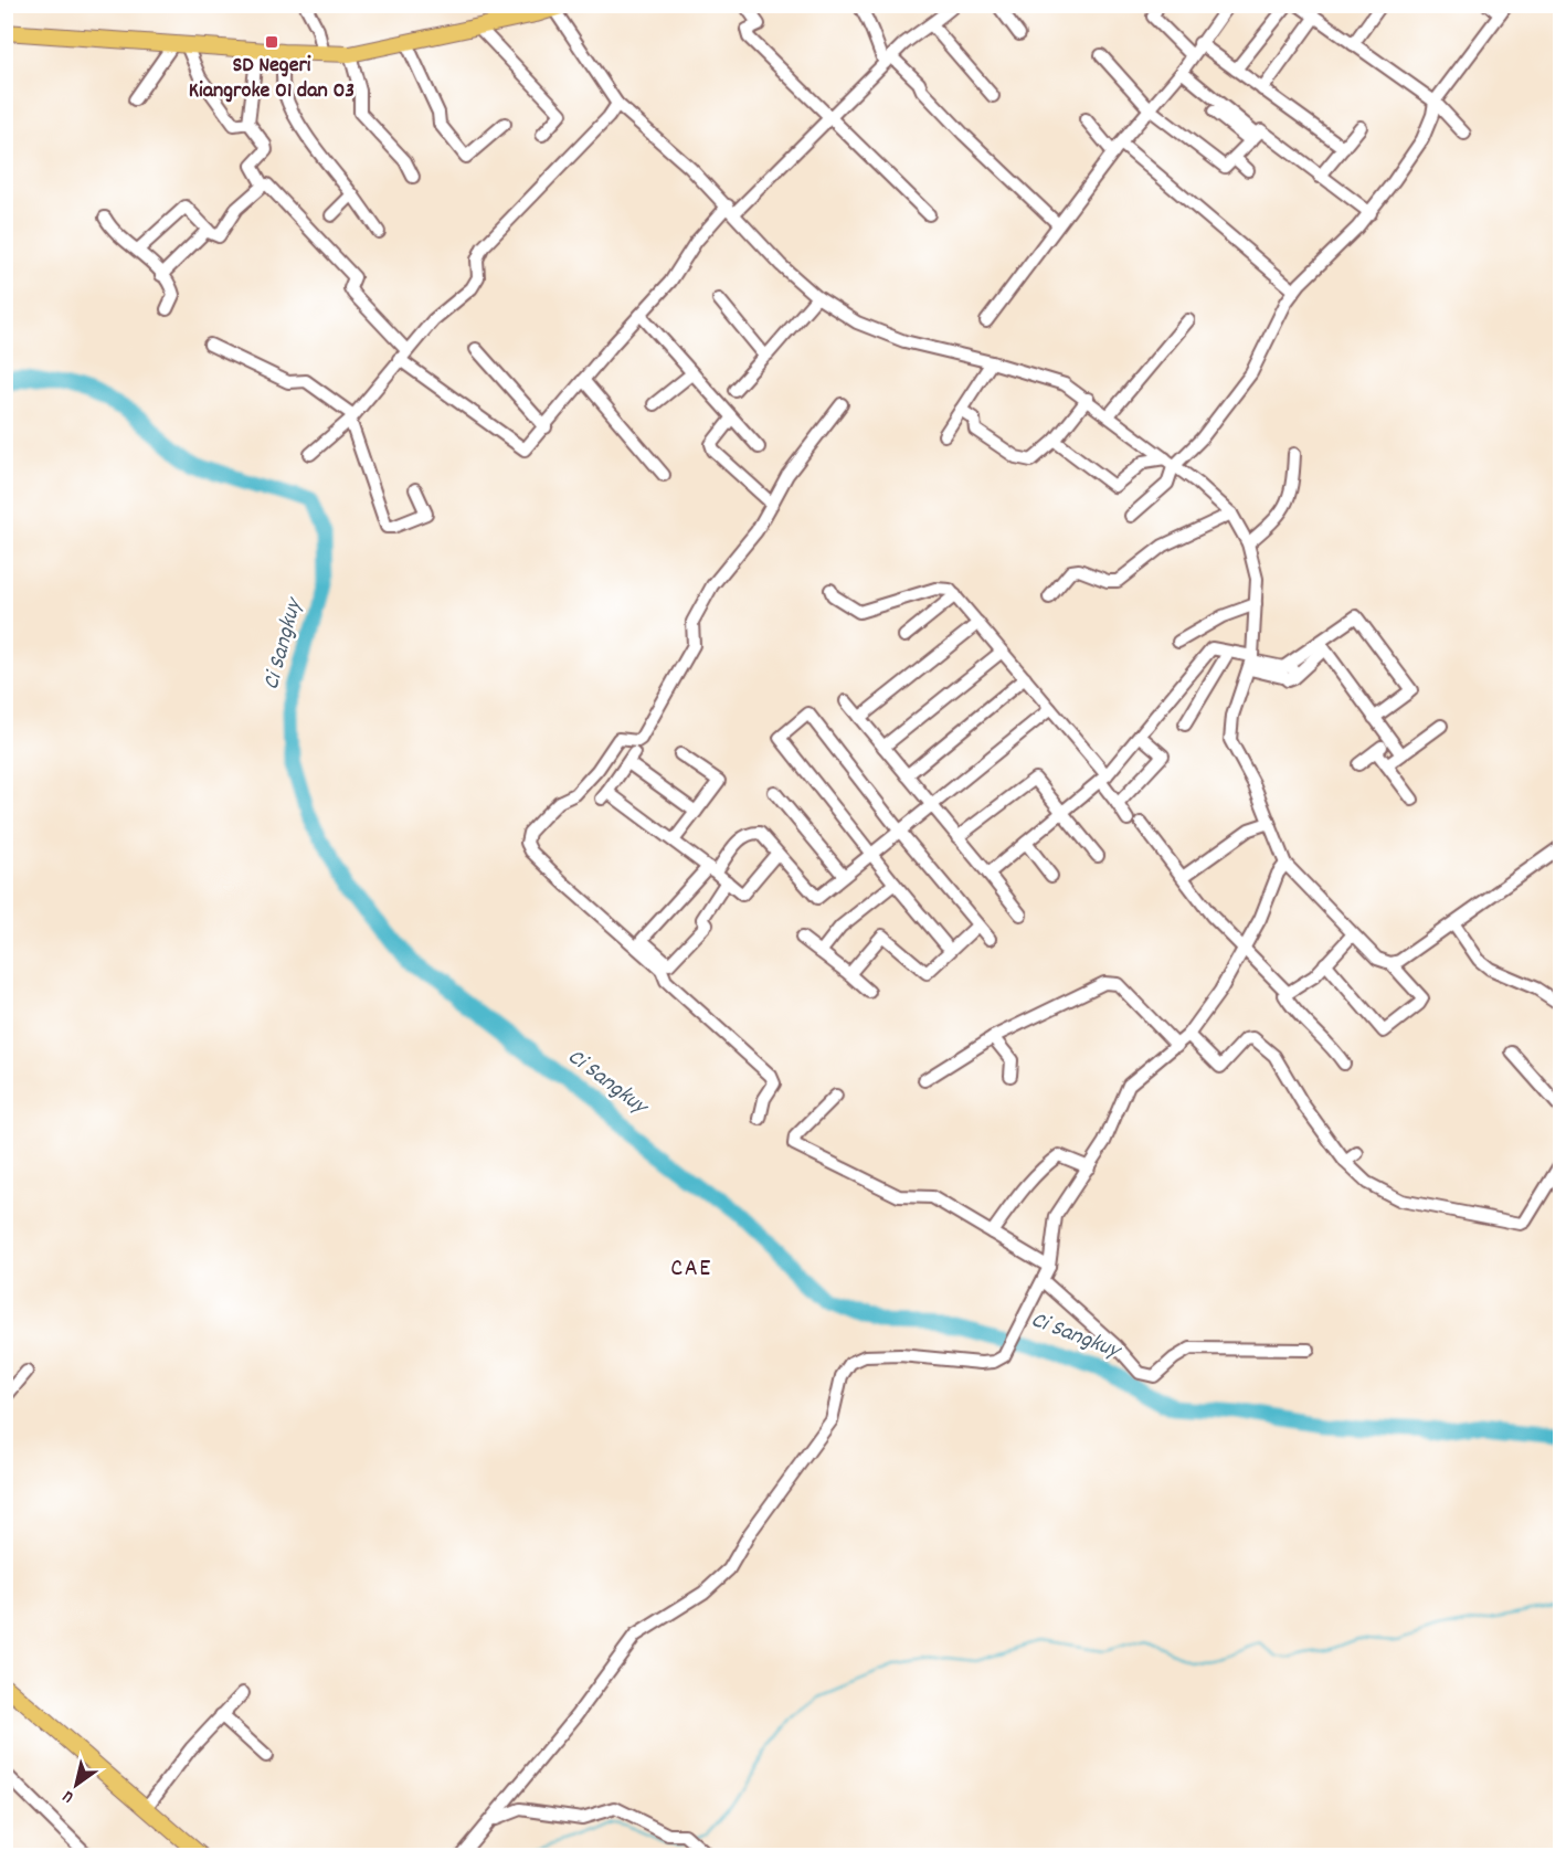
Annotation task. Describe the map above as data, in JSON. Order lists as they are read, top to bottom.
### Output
{
  "districts": ["CAE"],
  "water": ["Ci Sangkuy"],
  "places": {
    "transit": ["SD Negeri Kiangroke 01 dan 03"]
  },
  "north": "bottom left"
}
